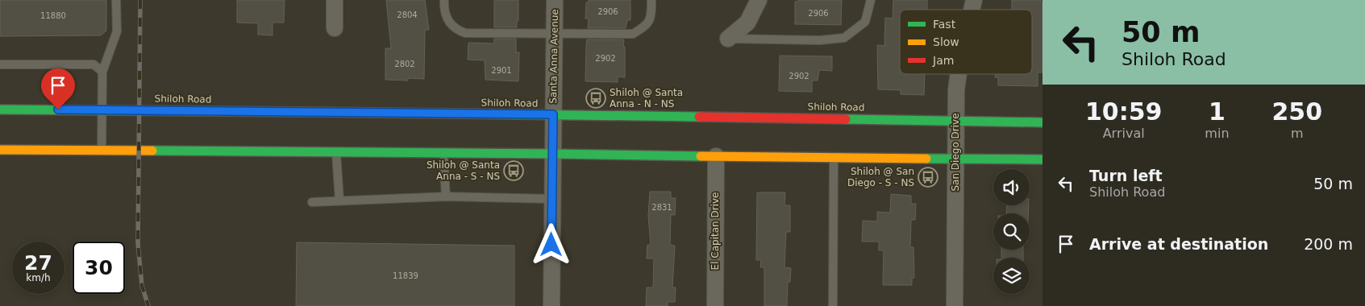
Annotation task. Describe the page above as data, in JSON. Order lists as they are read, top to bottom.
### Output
{
  "streets": {
    "main road": ["Shiloh Road"],
    "street": ["Santa Anna Avenue", "San Diego Drive", "El Capitan Drive"]
  },
  "crossings": [
    ["Santa Anna Avenue", "Shiloh Road"],
    ["Shiloh Road", "San Diego Drive"]
  ],
  "places": {
    "bus stop": ["Shiloh @ Santa Anna - N - NS", "Shiloh @ Santa Anna - S - NS", "Shiloh @ San Diego - S - NS"]
  },
  "house_numbers": [
    "2906",
    "2906",
    "2804",
    "11880",
    "2902",
    "2802",
    "2901",
    "2902",
    "2831",
    "11839"
  ],
  "legend": ["Fast", "Slow", "Jam"],
  "page": {
    "turn": ["50 m", "Shiloh Road"],
    "eta": [
      "10:59",
      "Arrival",
      "1",
      "min",
      "250",
      "m"
    ],
    "list": [
      {
        "name": "Turn left",
        "note": "Shiloh Road",
        "value": "50 m"
      },
      {
        "name": "Arrive at destination",
        "value": "200 m"
      }
    ],
    "speed": "27 km/h",
    "limit": "30"
  }
}
